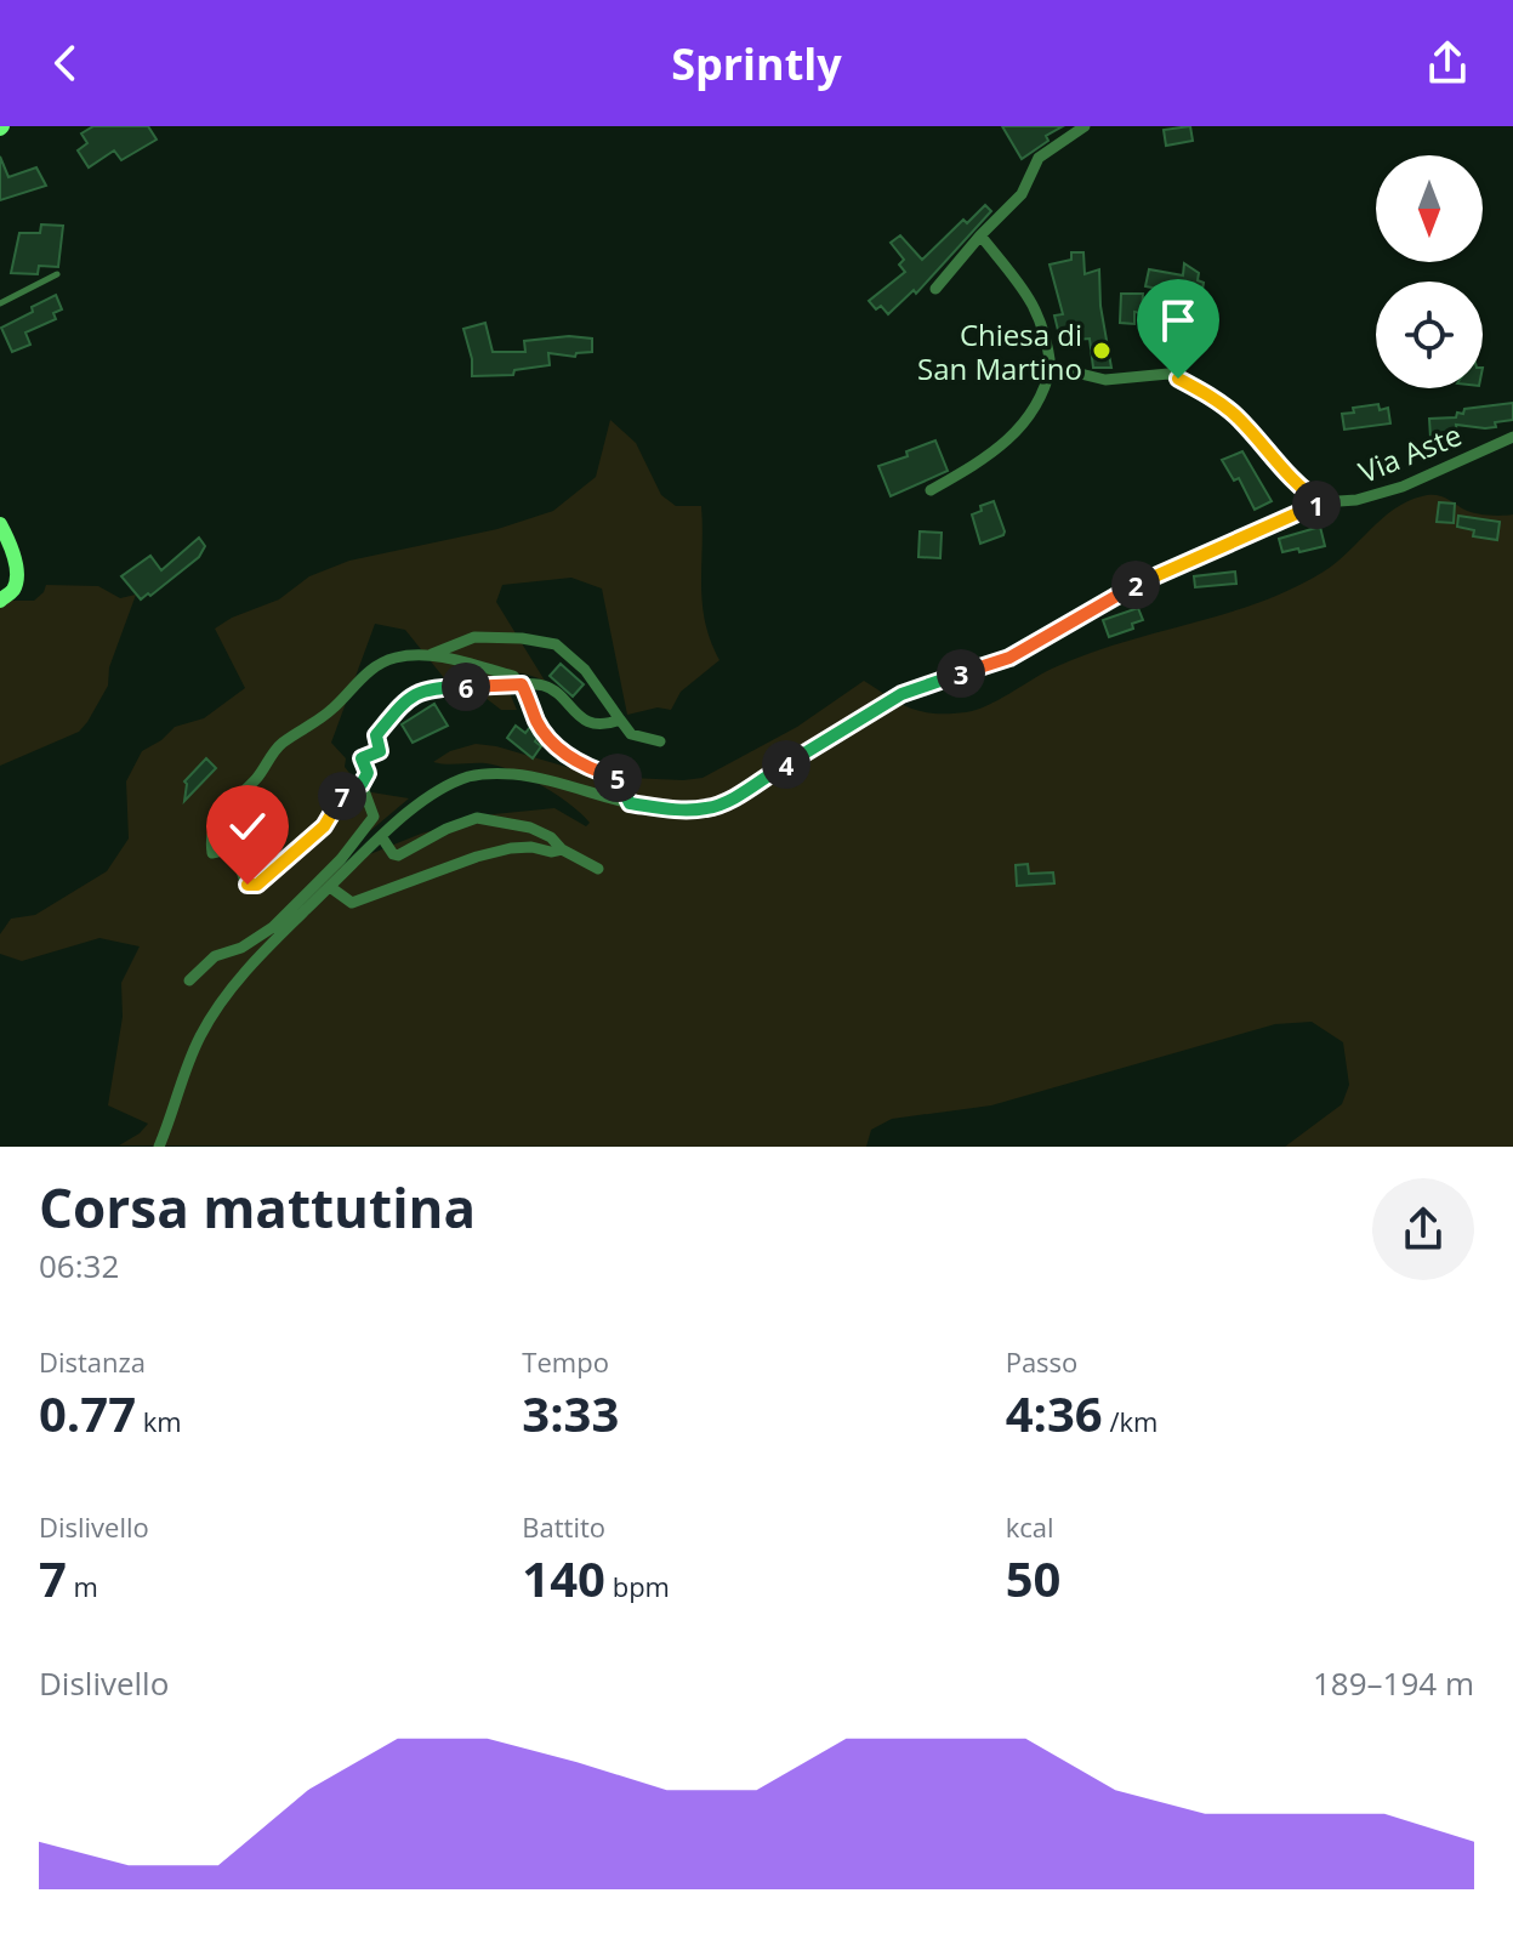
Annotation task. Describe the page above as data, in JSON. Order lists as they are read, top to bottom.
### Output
{
  "streets": {
    "street": ["Via Aste"]
  },
  "places": ["Chiesa di San Martino"],
  "north": "bottom",
  "page": {
    "header": "Sprintly",
    "pins": [
      "1",
      "2",
      "3",
      "6",
      "4",
      "5",
      "7"
    ],
    "heading": ["Corsa mattutina", "06:32"],
    "stats": [
      ["Distanza", "0.77 km"],
      ["Tempo", "3:33"],
      ["Passo", "4:36 /km"],
      ["Dislivello", "7 m"],
      ["Battito", "140 bpm"],
      ["kcal", "50"]
    ],
    "chart": ["Dislivello", "189–194 m"]
  }
}
